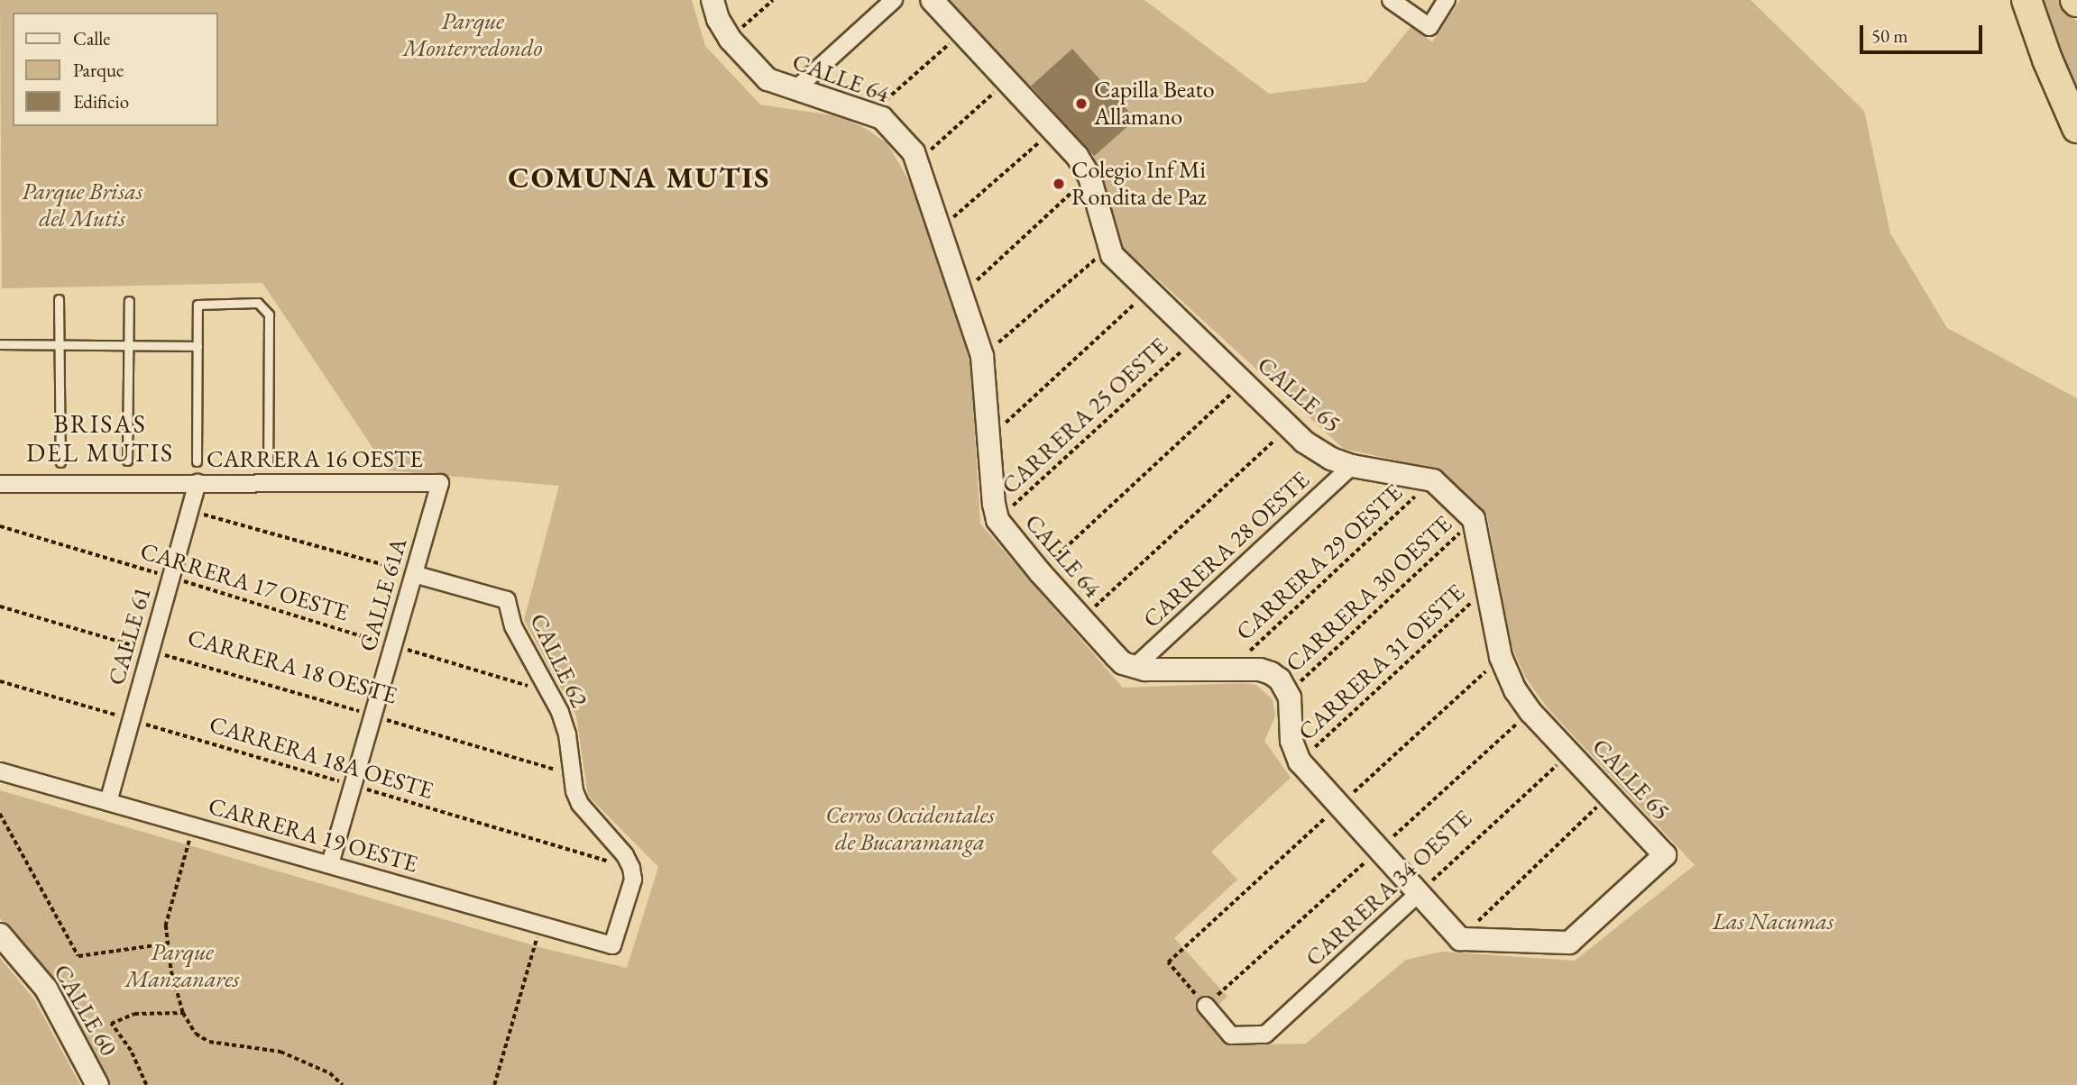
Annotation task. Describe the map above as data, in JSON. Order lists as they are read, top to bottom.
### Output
{
  "streets": {
    "street": [
      "CALLE 64",
      "CALLE 65",
      "CARRERA 16 OESTE",
      "CARRERA 28 OESTE",
      "CALLE 61A",
      "CALLE 61",
      "CALLE 62",
      "CARRERA 19 OESTE",
      "CARRERA 34 OESTE",
      "CALLE 60"
    ],
    "path": [
      "CARRERA 25 OESTE",
      "CARRERA 29 OESTE",
      "CARRERA 17 OESTE",
      "CARRERA 30 OESTE",
      "CARRERA 31 OESTE",
      "CARRERA 18 OESTE",
      "CARRERA 18A OESTE"
    ]
  },
  "crossings": [
    ["CALLE 64", "CARRERA 25 OESTE"],
    ["CALLE 64", "CARRERA 28 OESTE"],
    ["CALLE 65", "CARRERA 25 OESTE"],
    ["CALLE 65", "CARRERA 28 OESTE"],
    ["CALLE 65", "CARRERA 29 OESTE"],
    ["CALLE 65", "CARRERA 30 OESTE"],
    ["CALLE 65", "CARRERA 31 OESTE"],
    ["CALLE 65", "CARRERA 34 OESTE"],
    ["CARRERA 16 OESTE", "CALLE 61A"],
    ["CARRERA 16 OESTE", "CALLE 61"],
    ["CARRERA 17 OESTE", "CALLE 61A"],
    ["CARRERA 17 OESTE", "CALLE 61"],
    ["CARRERA 17 OESTE", "CALLE 62"],
    ["CALLE 61A", "CALLE 62"],
    ["CALLE 61A", "CARRERA 18 OESTE"],
    ["CALLE 61A", "CARRERA 18A OESTE"],
    ["CALLE 61A", "CARRERA 19 OESTE"],
    ["CALLE 61", "CARRERA 18 OESTE"],
    ["CALLE 61", "CARRERA 18A OESTE"],
    ["CALLE 61", "CARRERA 19 OESTE"],
    ["CALLE 62", "CARRERA 18 OESTE"],
    ["CALLE 62", "CARRERA 18A OESTE"],
    ["CALLE 62", "CARRERA 19 OESTE"],
    ["CARRERA 18A OESTE", "CARRERA 19 OESTE"]
  ],
  "districts": ["COMUNA MUTIS", "BRISAS DEL MUTIS"],
  "parks": [
    "Parque Monterredondo",
    "Parque Brisas del Mutis",
    "Cerros Occidentales de Bucaramanga",
    "Las Nacumas",
    "Parque Manzanares"
  ],
  "places": ["Capilla Beato Allamano", "Colegio Inf Mi Rondita de Paz"],
  "legend": ["Calle", "Parque", "Edificio"],
  "scale_bar": "50 m"
}
